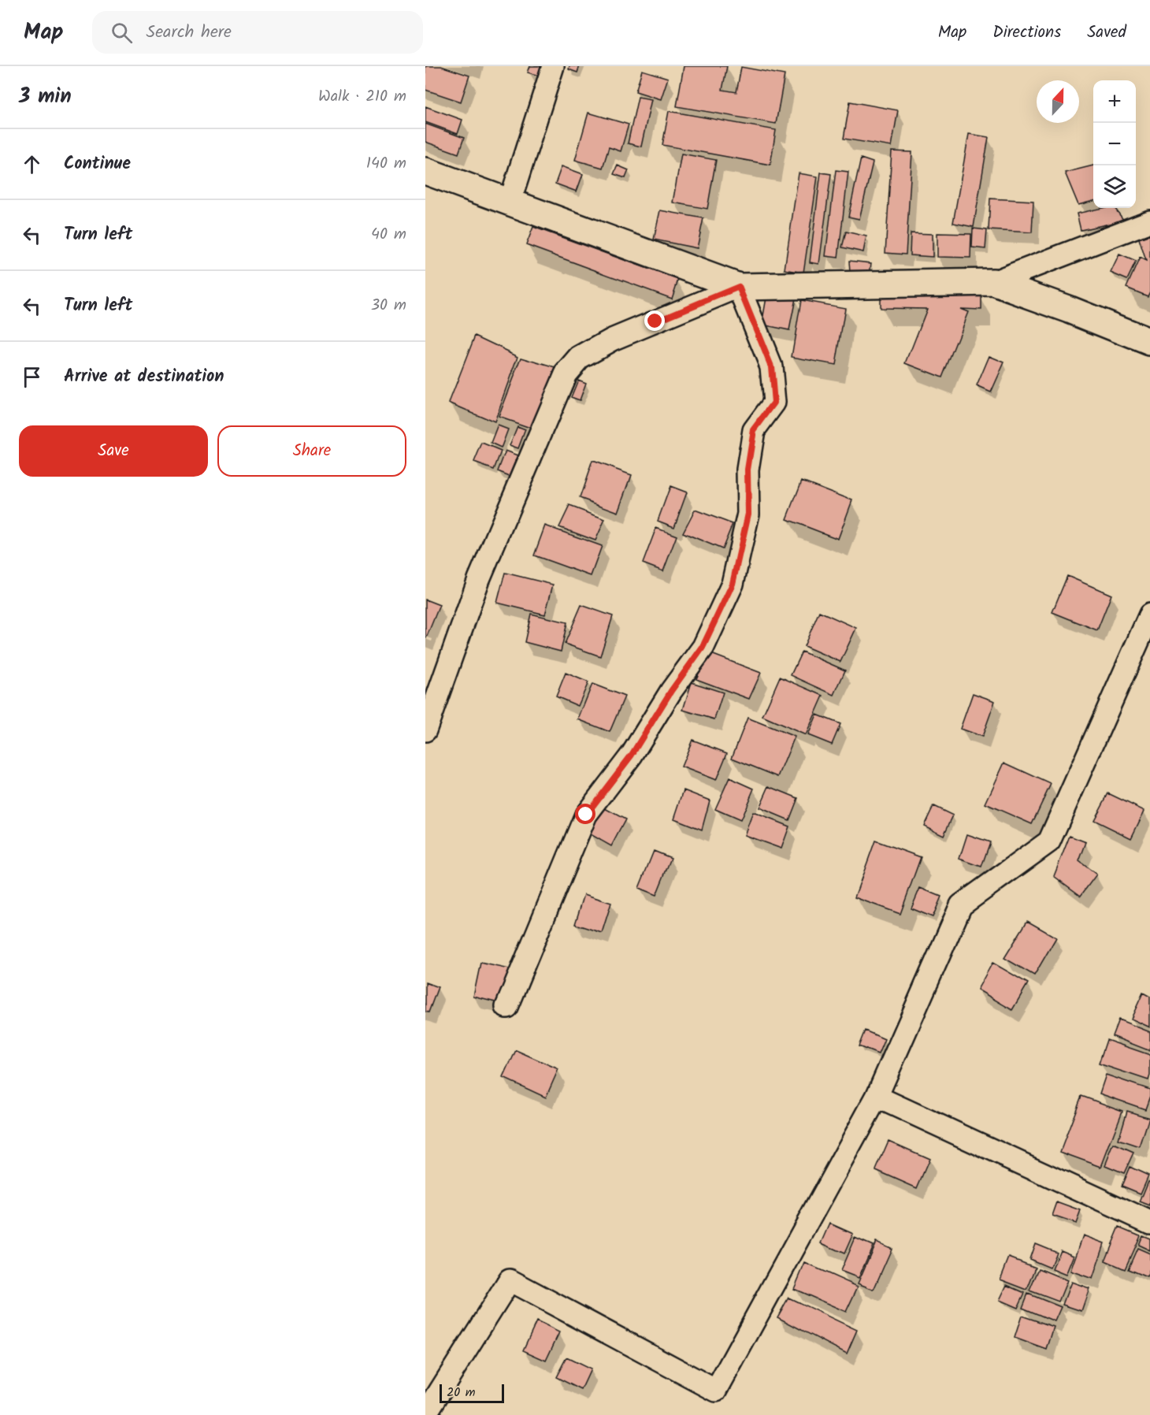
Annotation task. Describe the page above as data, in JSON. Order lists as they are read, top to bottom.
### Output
{
  "scale_bar": "20 m",
  "north": "top",
  "page": {
    "header": "Map",
    "search": "Search here",
    "nav": ["Map", "Directions", "Saved"],
    "heading": ["3 min", "Walk · 210 m"],
    "map_buttons": ["+", "−"],
    "list": [
      ["Continue", "140 m"],
      ["Turn left", "40 m"],
      ["Turn left", "30 m"],
      "Arrive at destination"
    ],
    "buttons": ["Save", "Share"],
    "scale": "20 m"
  }
}
